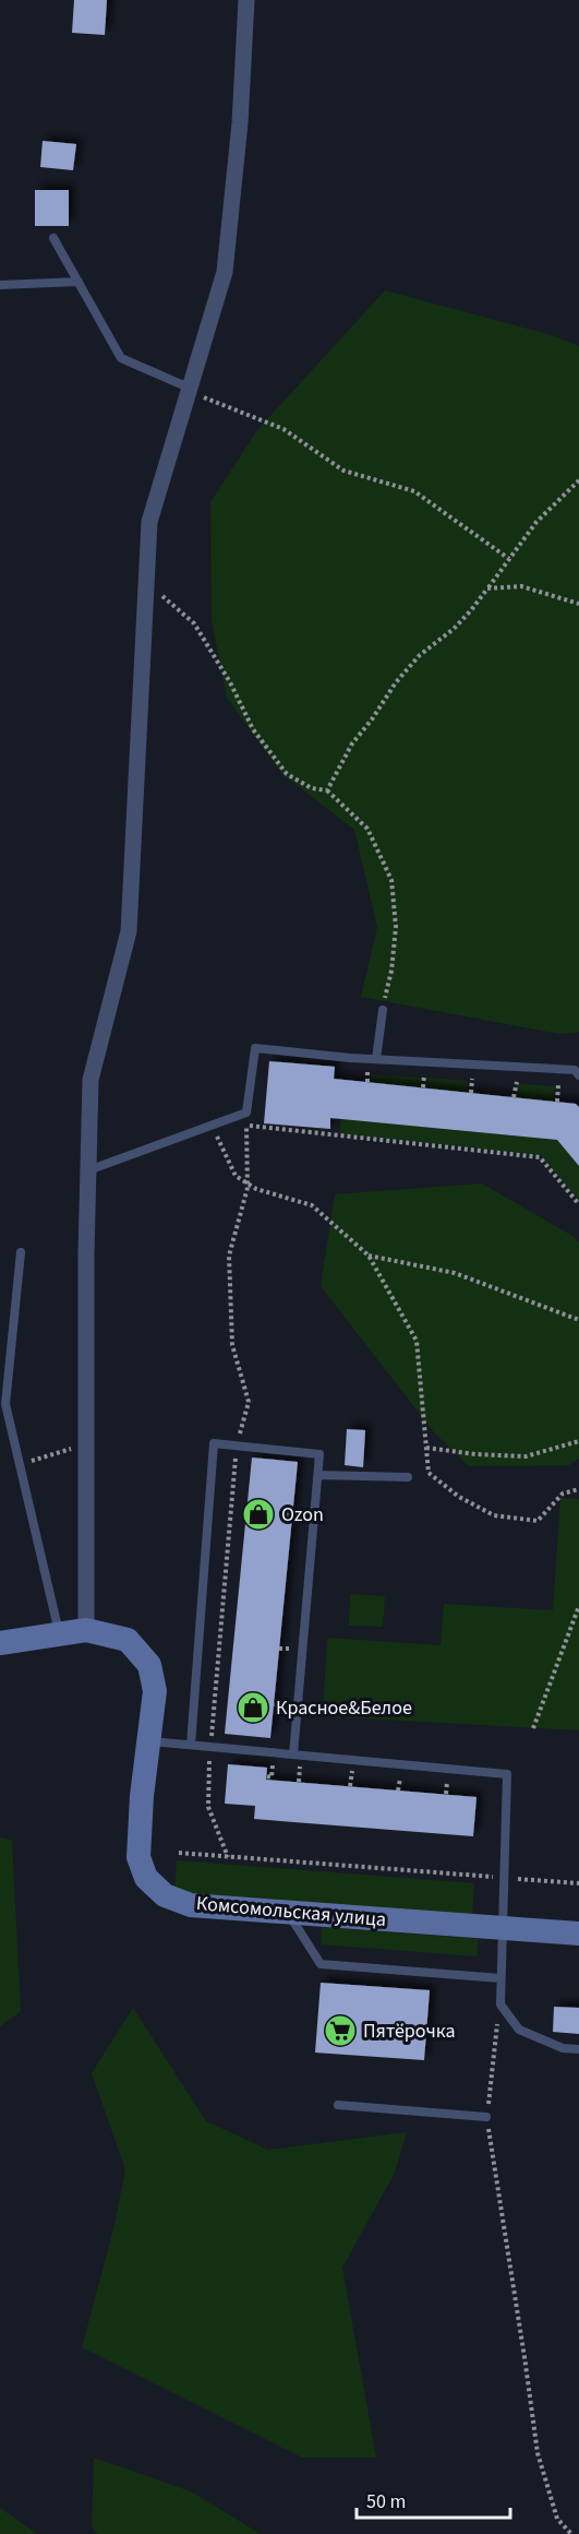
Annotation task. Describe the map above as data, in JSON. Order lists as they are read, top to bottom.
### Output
{
  "streets": {
    "main road": ["Комсомольская улица"]
  },
  "places": {
    "shop": ["Ozon", "Красное&Белое"],
    "supermarket": ["Пятёрочка"]
  },
  "scale_bar": "50 m"
}
